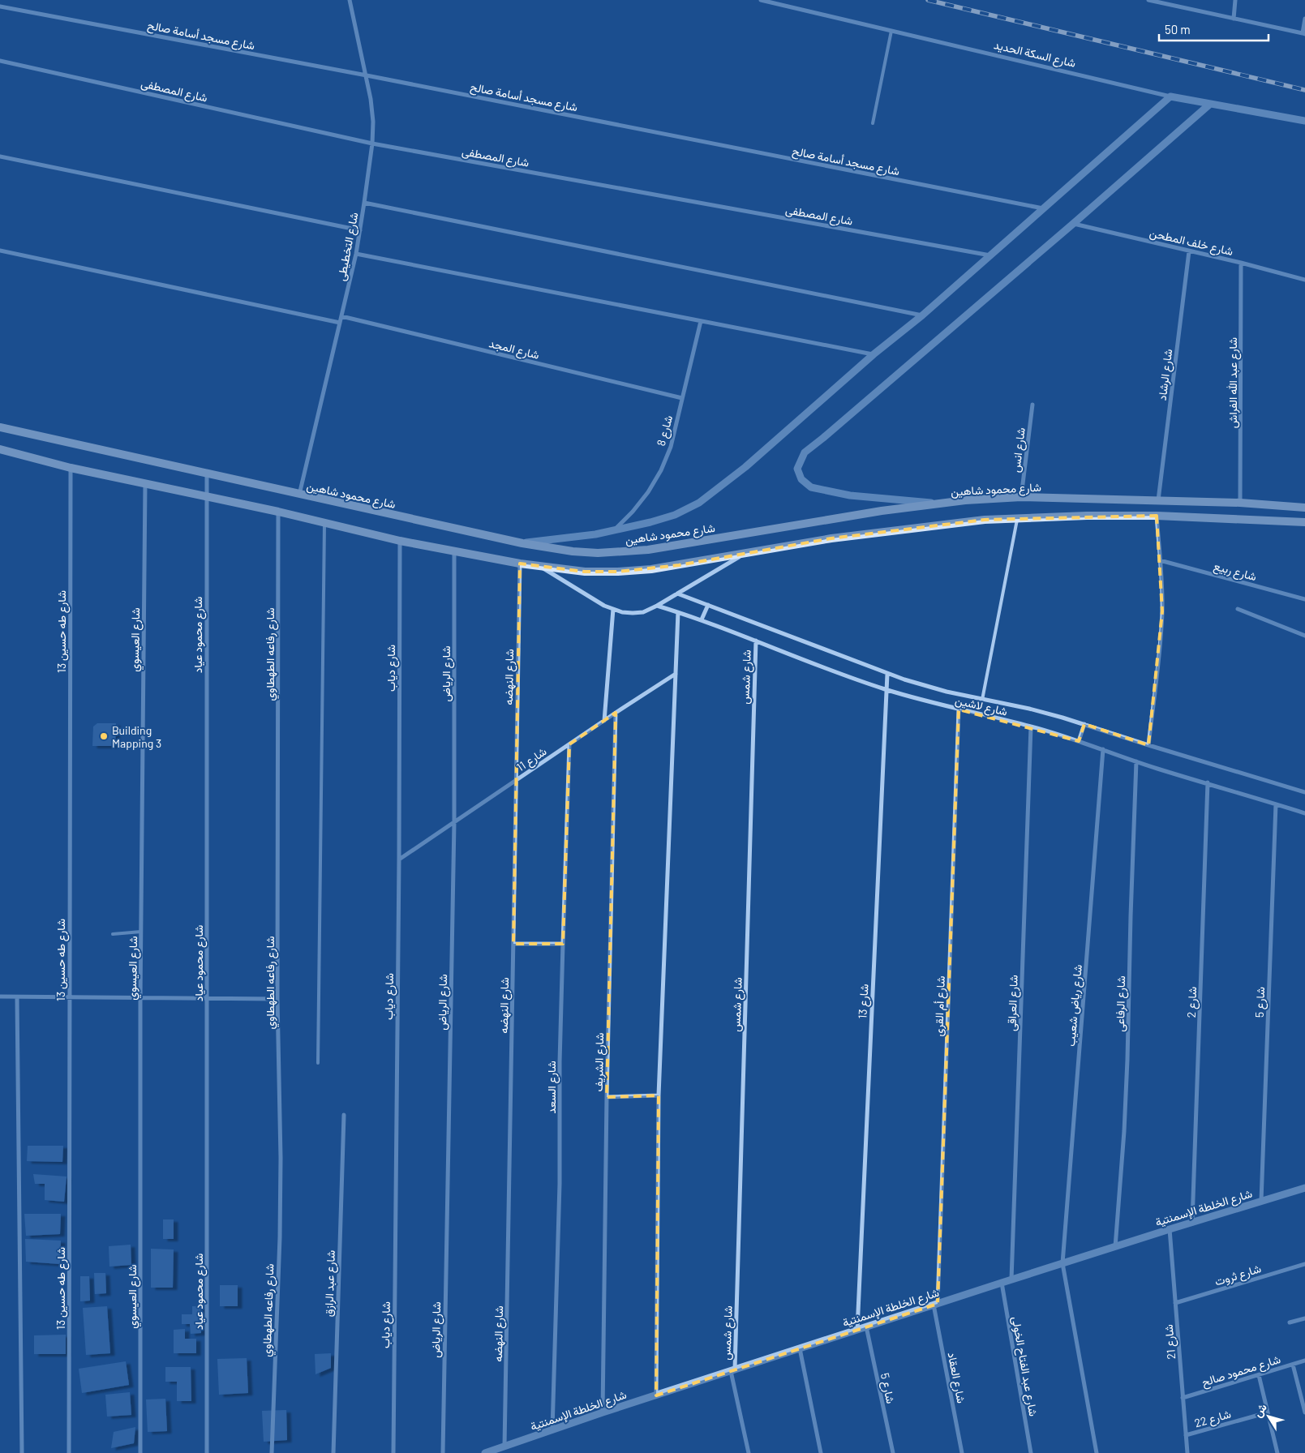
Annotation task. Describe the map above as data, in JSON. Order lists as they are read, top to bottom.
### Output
{
  "streets": {
    "main road": ["شارع محمود شاهين"],
    "street": [
      "شارع مسجد أسامة صالح",
      "شارع السكة الحديد",
      "شارع المصطفى",
      "شارع خلف المطحن",
      "شارع التخطيطى",
      "شارع المجد",
      "شارع الرشاد",
      "شارع عبد الله الفراش",
      "شارع 8",
      "شارع انس",
      "شارع ربيع",
      "شارع طه حسين 13",
      "شارع محمود عياد",
      "شارع العيسوي",
      "شارع رفاعه الطهطاوي",
      "شارع دياب",
      "شارع الرياض",
      "شارع النهضه",
      "شارع شمس",
      "شارع لاشين",
      "شارع 11",
      "شارع 13",
      "شارع 2",
      "شارع 5",
      "شارع العراقى",
      "شارع الرفاعى",
      "شارع رياض شعيب",
      "شارع أم القرى",
      "شارع الشريف",
      "شارع السعد",
      "شارع الخلطة الإسمنتية",
      "شارع ثروت",
      "شارع عبد الرازق",
      "شارع 21",
      "شارع عبد الفتاح الخولى",
      "شارع محمود صالح",
      "شارع العقاد",
      "شارع 22"
    ]
  },
  "crossings": [
    ["شارع مسجد أسامة صالح", "شارع التخطيطى"],
    ["شارع المصطفى", "شارع التخطيطى"],
    ["شارع خلف المطحن", "شارع الرشاد"],
    ["شارع خلف المطحن", "شارع عبد الله الفراش"],
    ["شارع التخطيطى", "شارع المجد"],
    ["شارع التخطيطى", "شارع محمود شاهين"],
    ["شارع المجد", "شارع 8"],
    ["شارع الرشاد", "شارع محمود شاهين"],
    ["شارع عبد الله الفراش", "شارع محمود شاهين"],
    ["شارع انس", "شارع محمود شاهين"],
    ["شارع محمود شاهين", "شارع محمود عياد"],
    ["شارع دياب", "شارع 11"],
    ["شارع الرياض", "شارع 11"],
    ["شارع النهضه", "شارع 11"],
    ["شارع النهضه", "شارع الخلطة الإسمنتية"],
    ["شارع شمس", "شارع لاشين"],
    ["شارع شمس", "شارع الخلطة الإسمنتية"],
    ["شارع لاشين", "شارع 13"],
    ["شارع لاشين", "شارع 2"],
    ["شارع لاشين", "شارع 5"],
    ["شارع لاشين", "شارع العراقى"],
    ["شارع لاشين", "شارع الرفاعى"],
    ["شارع لاشين", "شارع رياض شعيب"],
    ["شارع لاشين", "شارع أم القرى"],
    ["شارع 11", "شارع الشريف"],
    ["شارع 11", "شارع السعد"],
    ["شارع 13", "شارع الخلطة الإسمنتية"],
    ["شارع 2", "شارع الخلطة الإسمنتية"],
    ["شارع 5", "شارع الخلطة الإسمنتية"],
    ["شارع العراقى", "شارع الخلطة الإسمنتية"],
    ["شارع الرفاعى", "شارع الخلطة الإسمنتية"],
    ["شارع رياض شعيب", "شارع الخلطة الإسمنتية"],
    ["شارع أم القرى", "شارع الخلطة الإسمنتية"],
    ["شارع أم القرى", "شارع العقاد"],
    ["شارع الشريف", "شارع الخلطة الإسمنتية"],
    ["شارع السعد", "شارع الخلطة الإسمنتية"],
    ["شارع الخلطة الإسمنتية", "شارع 21"],
    ["شارع الخلطة الإسمنتية", "شارع عبد الفتاح الخولى"],
    ["شارع الخلطة الإسمنتية", "شارع العقاد"],
    ["شارع ثروت", "شارع 21"],
    ["شارع 21", "شارع محمود صالح"],
    ["شارع 21", "شارع 22"]
  ],
  "places": ["Building Mapping 3"],
  "scale_bar": "50 m",
  "north": "top left"
}
